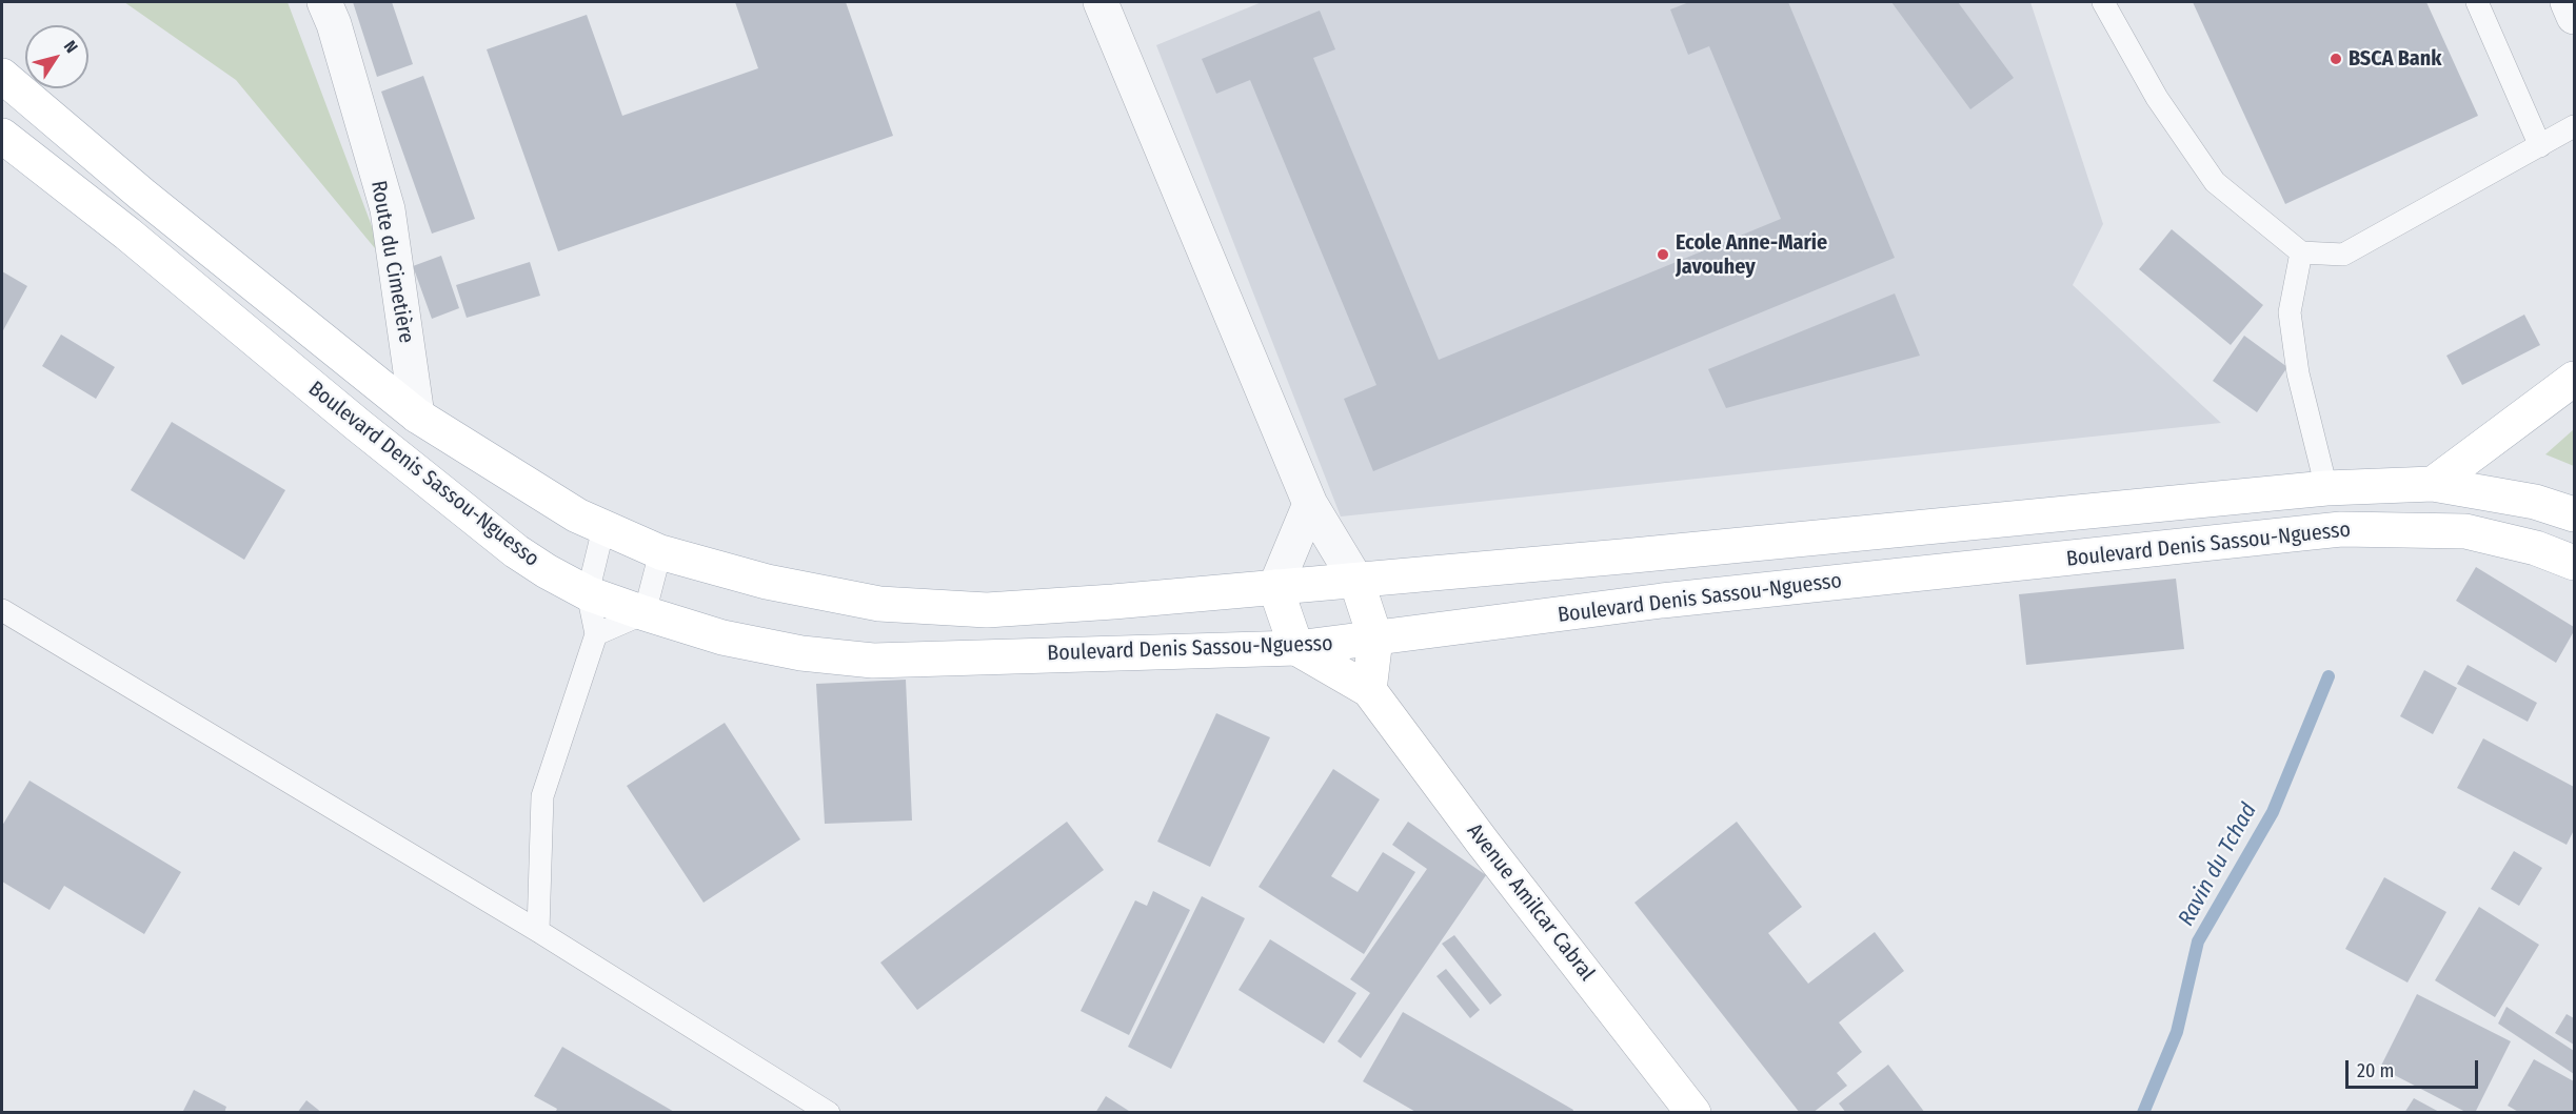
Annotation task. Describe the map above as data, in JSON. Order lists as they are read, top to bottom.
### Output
{
  "streets": {
    "main road": ["Boulevard Denis Sassou-Nguesso", "Avenue Amilcar Cabral"],
    "street": ["Route du Cimetière"]
  },
  "crossings": [
    ["Route du Cimetière", "Boulevard Denis Sassou-Nguesso"],
    ["Boulevard Denis Sassou-Nguesso", "Avenue Amilcar Cabral"]
  ],
  "water": ["Ravin du Tchad"],
  "places": ["BSCA Bank", "Ecole Anne-Marie Javouhey"],
  "scale_bar": "20 m",
  "north": "top right"
}
